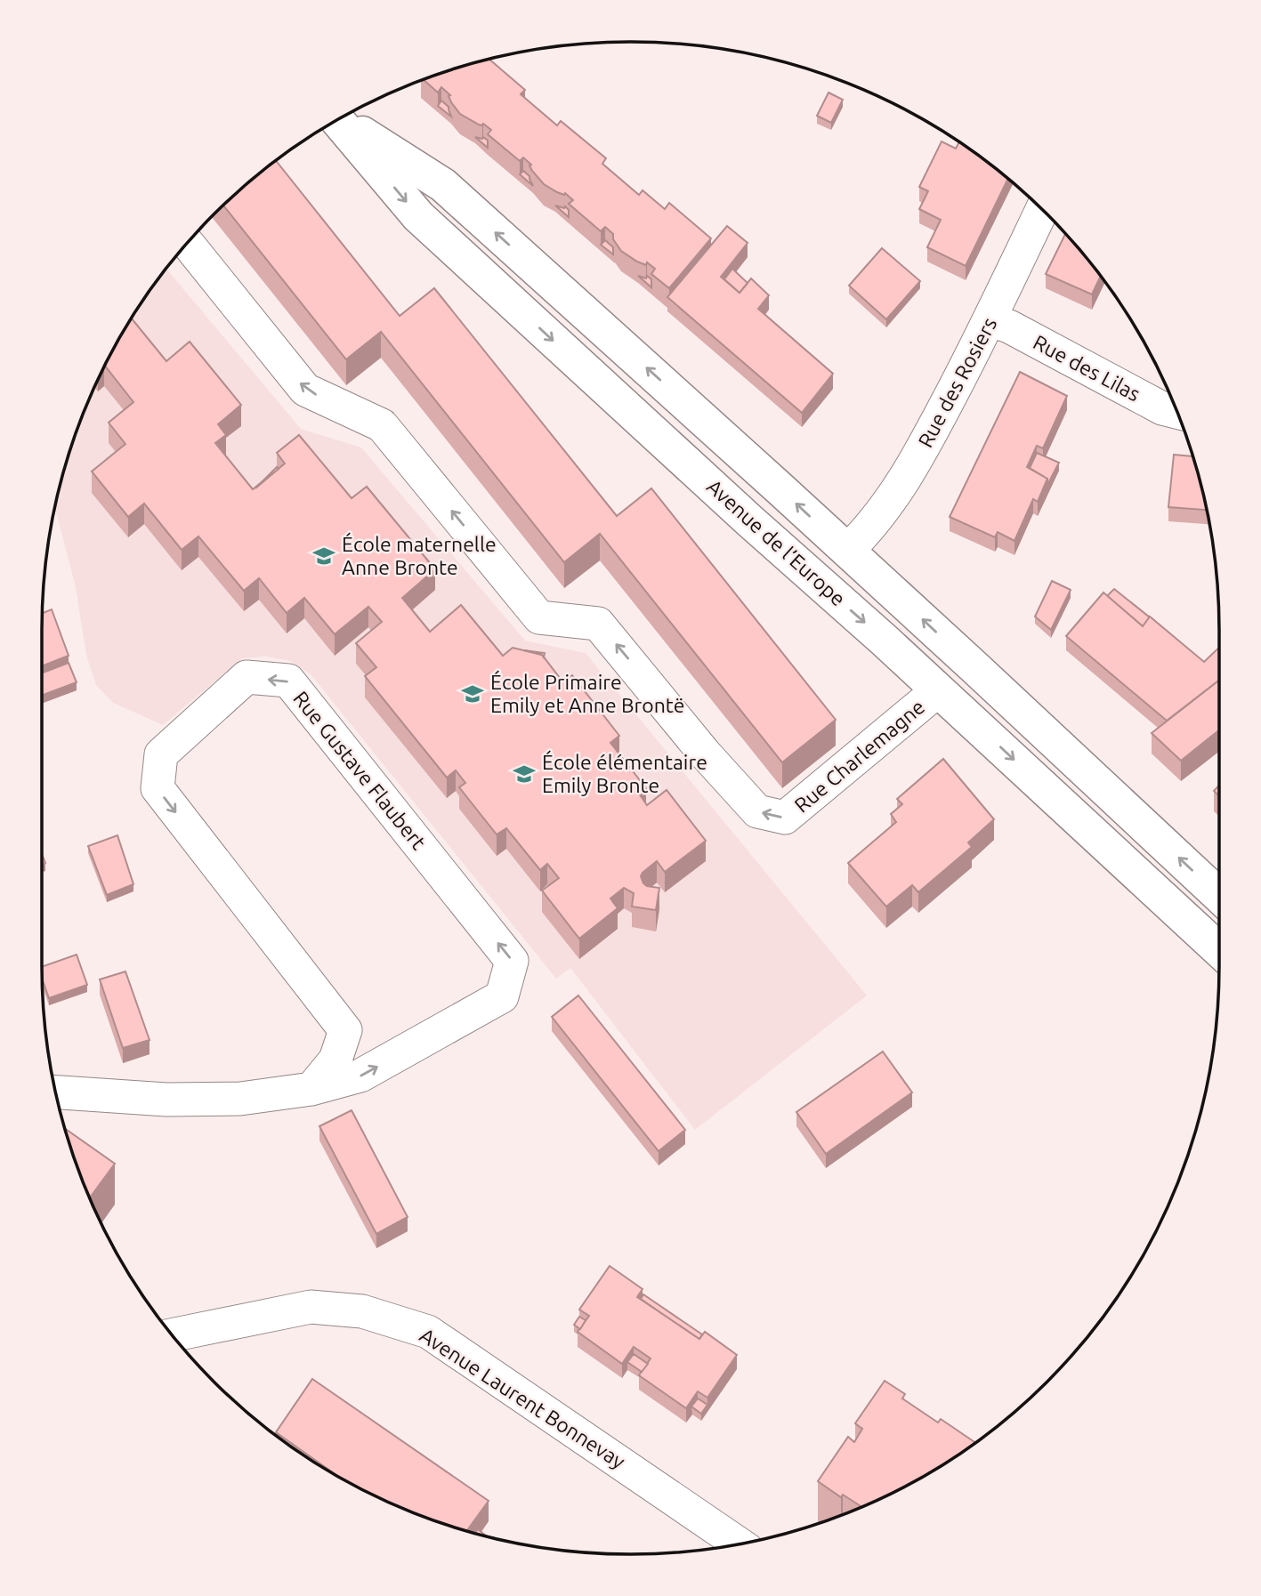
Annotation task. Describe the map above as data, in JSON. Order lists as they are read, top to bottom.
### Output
{
  "streets": {
    "main road": ["Avenue de l’Europe"],
    "street": [
      "Rue des Lilas",
      "Rue des Rosiers",
      "Rue Charlemagne",
      "Rue Gustave Flaubert",
      "Avenue Laurent Bonnevay"
    ]
  },
  "crossings": [
    ["Rue des Lilas", "Rue des Rosiers"],
    ["Rue des Rosiers", "Avenue de l’Europe"],
    ["Avenue de l’Europe", "Rue Charlemagne"]
  ],
  "one_way": ["Rue Charlemagne"],
  "places": {
    "school or university": ["École maternelle Anne Bronte", "École Primaire Emily et Anne Brontë", "École élémentaire Emily Bronte"]
  }
}
